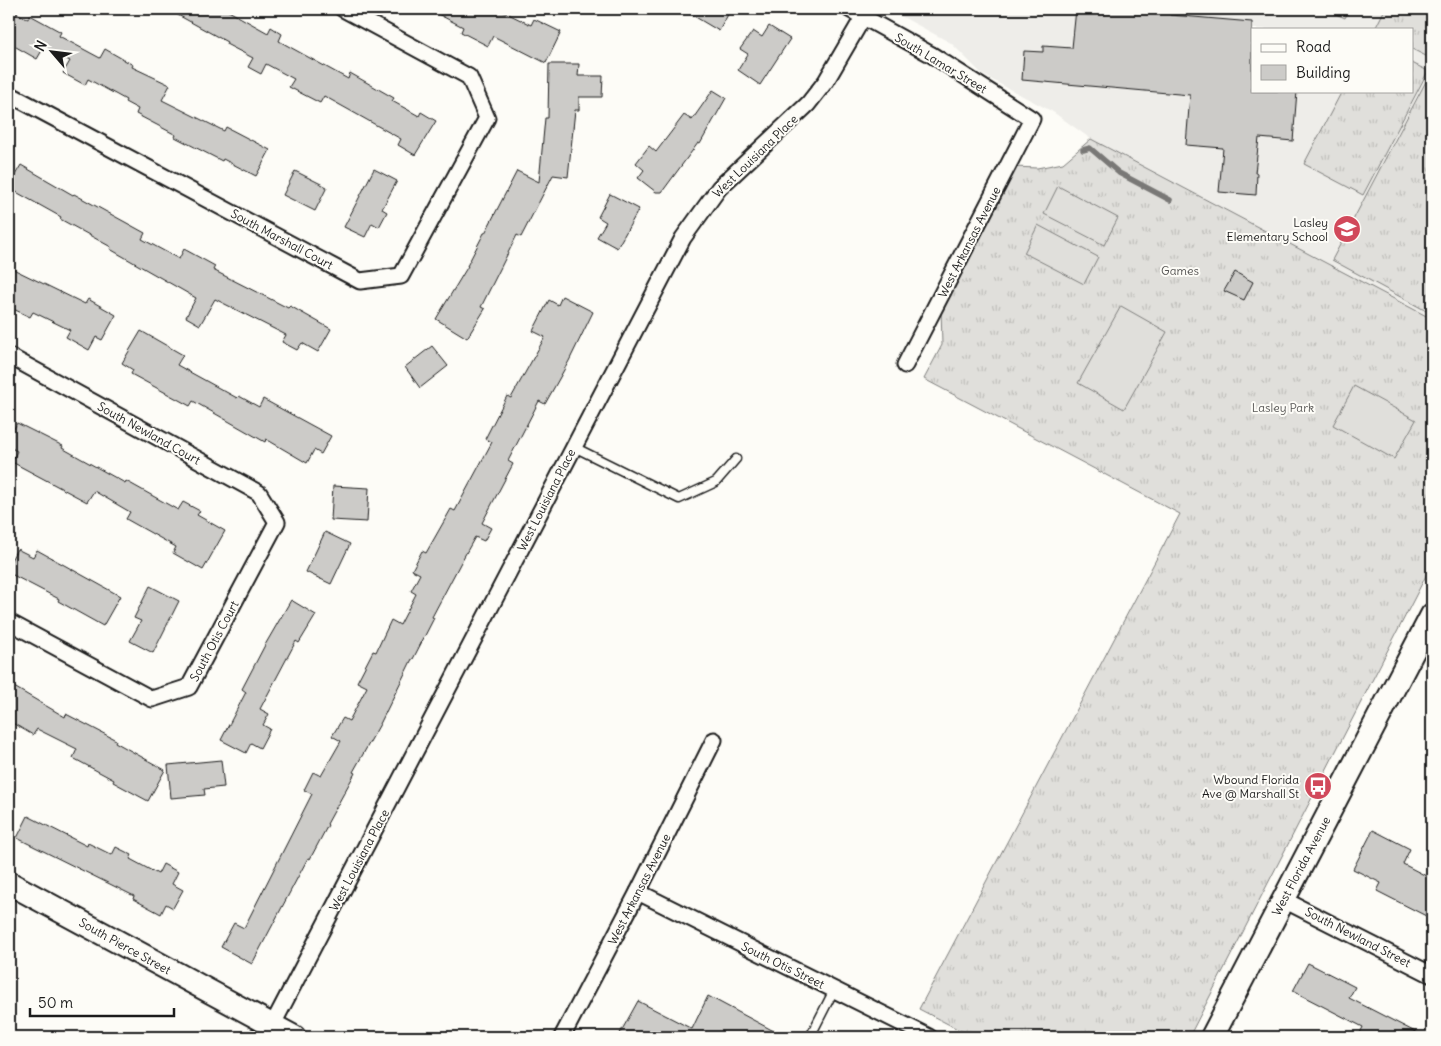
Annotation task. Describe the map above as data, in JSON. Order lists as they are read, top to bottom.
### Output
{
  "streets": {
    "street": [
      "South Lamar Street",
      "West Louisiana Place",
      "South Marshall Court",
      "West Arkansas Avenue",
      "South Newland Court",
      "South Otis Court",
      "West Florida Avenue",
      "South Newland Street",
      "South Pierce Street",
      "South Otis Street"
    ]
  },
  "crossings": [
    ["South Lamar Street", "West Louisiana Place"],
    ["South Lamar Street", "West Arkansas Avenue"],
    ["West Louisiana Place", "South Pierce Street"],
    ["West Arkansas Avenue", "South Otis Street"],
    ["South Newland Court", "South Otis Court"],
    ["West Florida Avenue", "South Newland Street"]
  ],
  "parks": ["Games", "Lasley Park"],
  "places": {
    "school or university": ["Lasley Elementary School"],
    "bus stop": ["Wbound Florida Ave @ Marshall St"]
  },
  "legend": ["Road", "Building"],
  "scale_bar": "50 m",
  "north": "top left"
}
